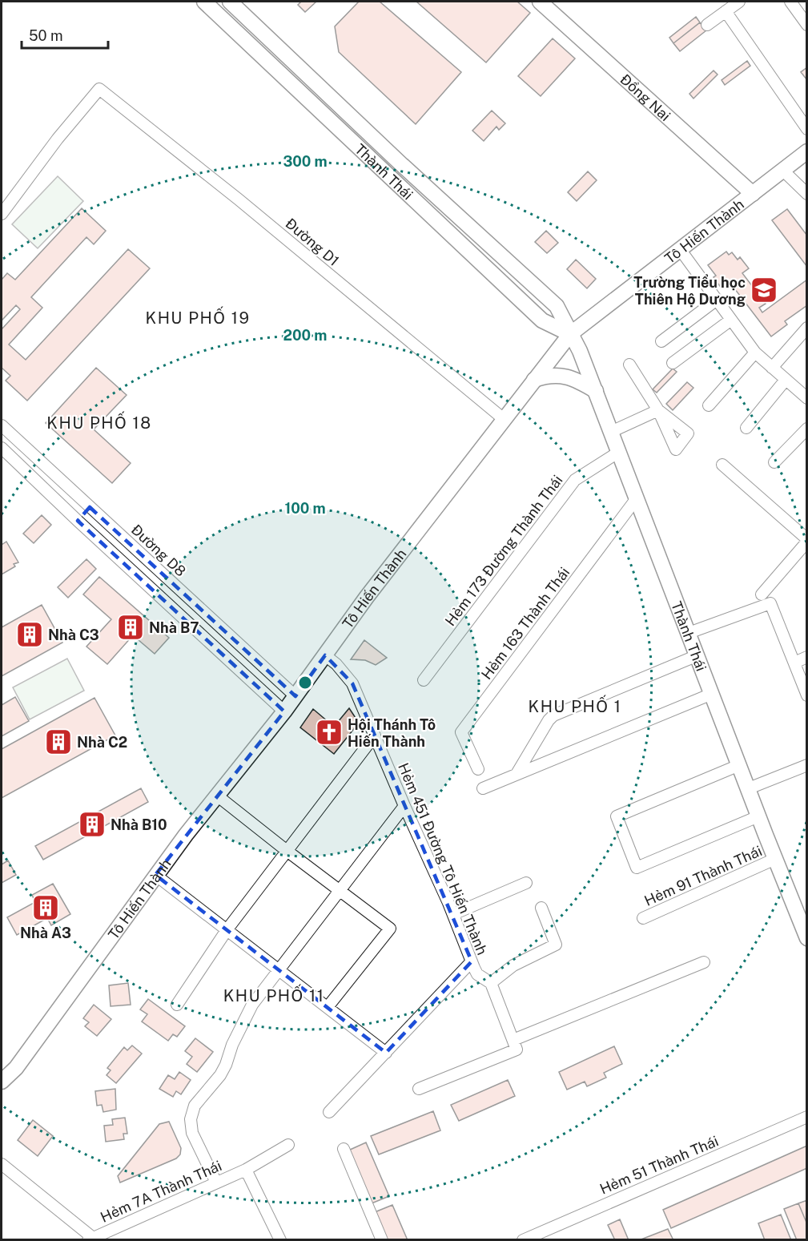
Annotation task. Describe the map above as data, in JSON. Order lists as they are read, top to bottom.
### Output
{
  "streets": {
    "main road": ["Đồng Nai", "Thành Thái", "Tô Hiến Thành"],
    "street": [
      "Đường D1",
      "Đường D8",
      "Hẻm 173 Đường Thành Thái",
      "Hẻm 163 Thành Thái",
      "Hẻm 451 Đường Tô Hiến Thành",
      "Hẻm 91 Thành Thái",
      "Hẻm 51 Thành Thái",
      "Hẻm 7A Thành Thái"
    ]
  },
  "crossings": [
    ["Đồng Nai", "Tô Hiến Thành"],
    ["Thành Thái", "Tô Hiến Thành"],
    ["Thành Thái", "Hẻm 173 Đường Thành Thái"],
    ["Thành Thái", "Hẻm 163 Thành Thái"],
    ["Thành Thái", "Hẻm 91 Thành Thái"],
    ["Tô Hiến Thành", "Đường D1"],
    ["Tô Hiến Thành", "Đường D8"],
    ["Tô Hiến Thành", "Hẻm 451 Đường Tô Hiến Thành"]
  ],
  "districts": [
    "KHU PHỐ 19",
    "KHU PHỐ 18",
    "KHU PHỐ 1",
    "KHU PHỐ 11"
  ],
  "places": {
    "school or university": ["Trường Tiểu học Thiên Hộ Dương"],
    "building": [
      "Nhà B7",
      "Nhà C3",
      "Nhà C2",
      "Nhà B10",
      "Nhà A3"
    ],
    "church": ["Hội Thánh Tô Hiến Thành"]
  },
  "scale_bar": "50 m",
  "rings": ["300 m", "200 m", "100 m"]
}
